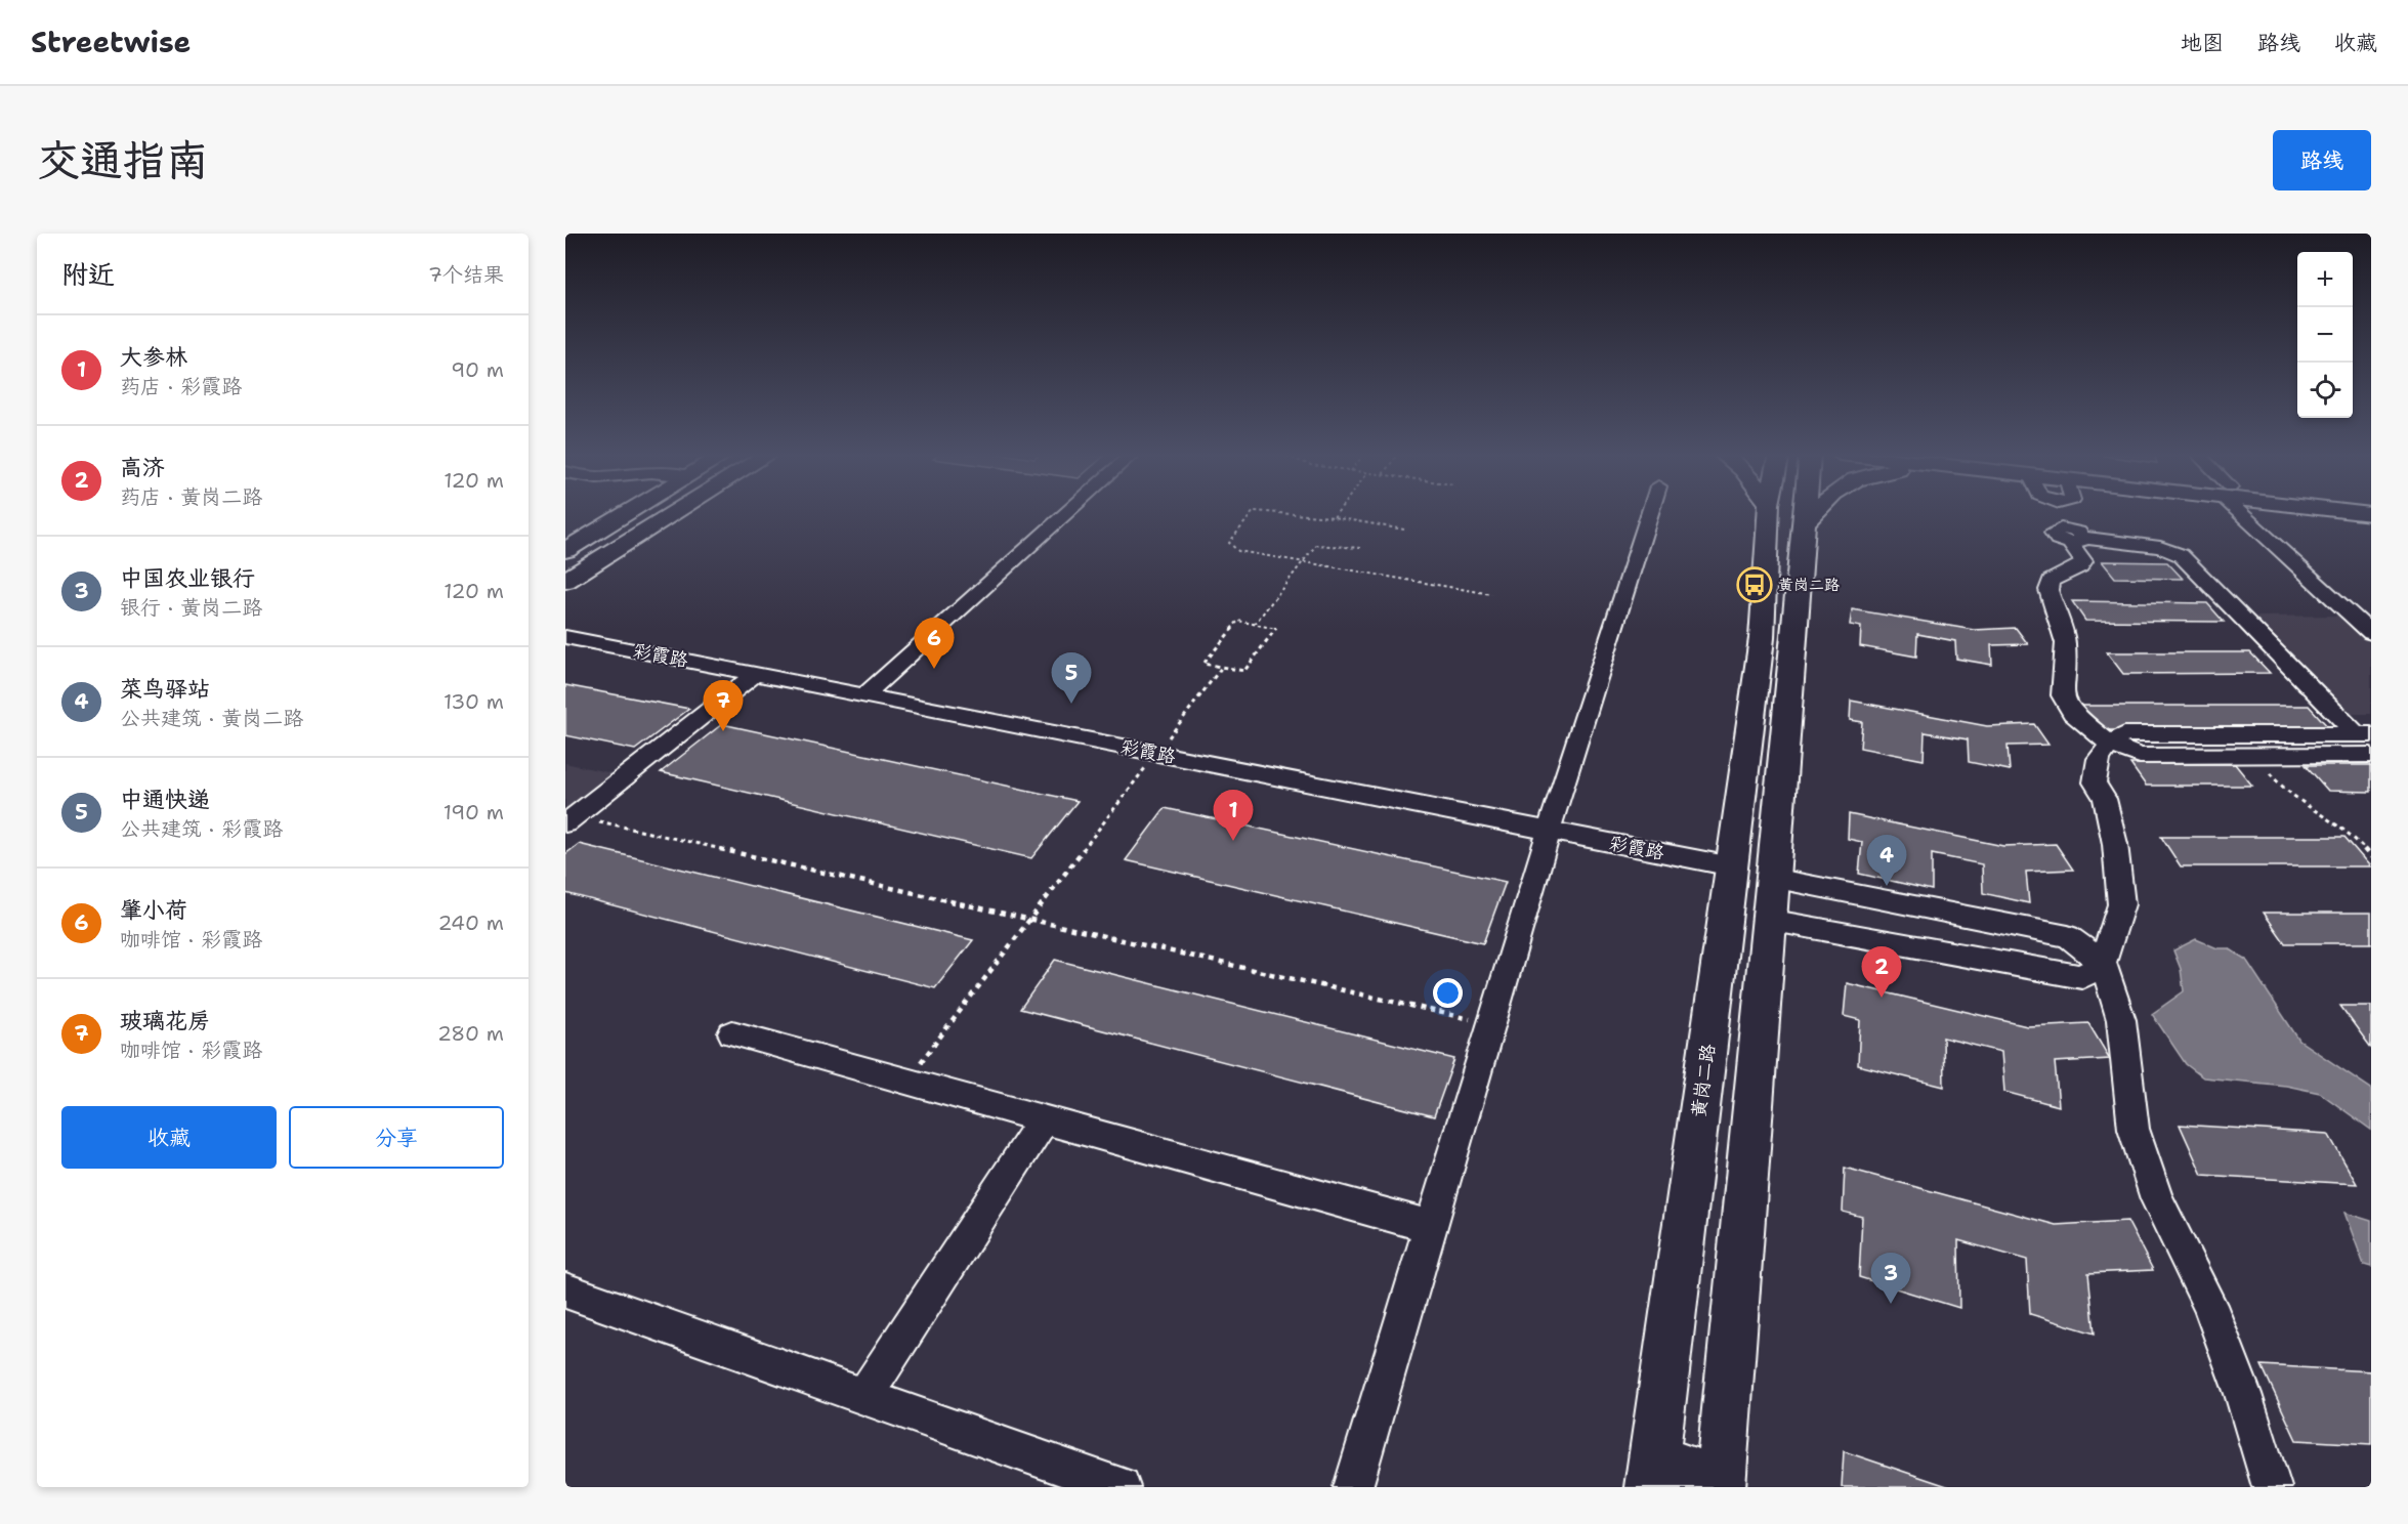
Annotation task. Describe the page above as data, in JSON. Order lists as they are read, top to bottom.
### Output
{
  "streets": {
    "main road": ["黄岗二路"],
    "street": ["彩霞路"]
  },
  "crossings": [
    ["彩霞路", "黄岗二路"]
  ],
  "places": {
    "bus stop": ["黄岗二路"]
  },
  "page": {
    "header": "Streetwise",
    "nav": ["地图", "路线", "收藏"],
    "buttons": [
      "路线",
      ["收藏", "分享"]
    ],
    "title": "交通指南",
    "heading": ["附近", "7个结果"],
    "map_buttons": ["+", "−"],
    "list": [
      {
        "mark": "1",
        "name": "大参林",
        "note": "药店 · 彩霞路",
        "value": "90 m"
      },
      {
        "mark": "2",
        "name": "高济",
        "note": "药店 · 黄岗二路",
        "value": "120 m"
      },
      {
        "mark": "3",
        "name": "中国农业银行",
        "note": "银行 · 黄岗二路",
        "value": "120 m"
      },
      {
        "mark": "4",
        "name": "菜鸟驿站",
        "note": "公共建筑 · 黄岗二路",
        "value": "130 m"
      },
      {
        "mark": "5",
        "name": "中通快递",
        "note": "公共建筑 · 彩霞路",
        "value": "190 m"
      },
      {
        "mark": "6",
        "name": "肇小荷",
        "note": "咖啡馆 · 彩霞路",
        "value": "240 m"
      },
      {
        "mark": "7",
        "name": "玻璃花房",
        "note": "咖啡馆 · 彩霞路",
        "value": "280 m"
      }
    ],
    "pins": [
      "6",
      "5",
      "7",
      "1",
      "4",
      "2",
      "3"
    ]
  }
}
